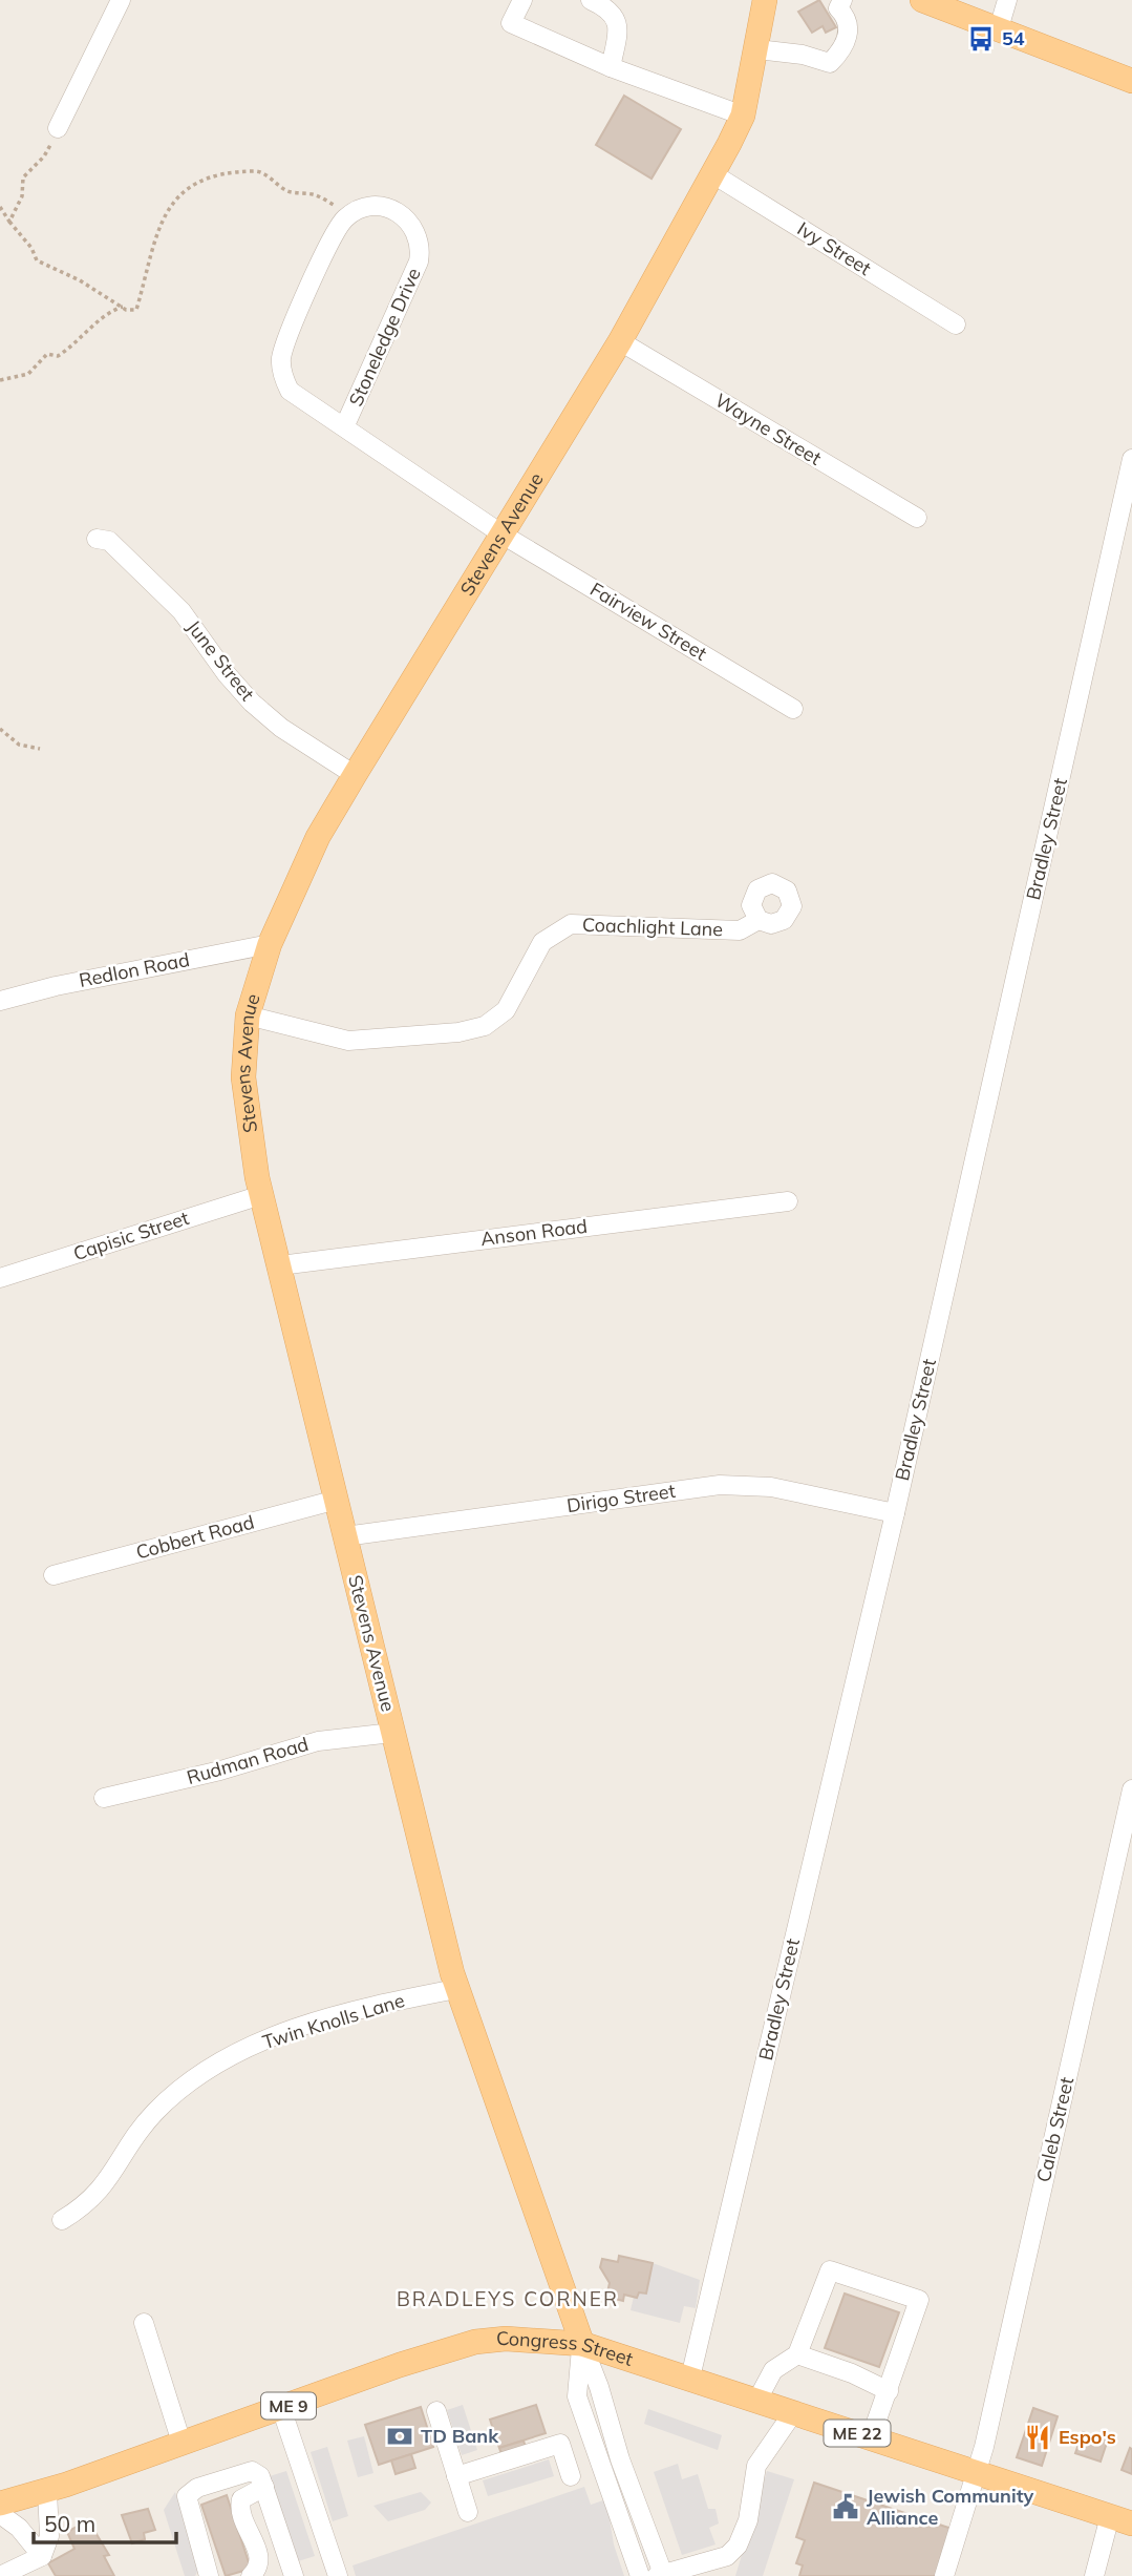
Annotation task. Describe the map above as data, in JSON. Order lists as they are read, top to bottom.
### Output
{
  "streets": {
    "main road": [
      "Stevens Avenue",
      "Congress Street",
      "ME 9",
      "ME 22"
    ],
    "street": [
      "Ivy Street",
      "Stoneledge Drive",
      "Wayne Street",
      "Fairview Street",
      "June Street",
      "Bradley Street",
      "Coachlight Lane",
      "Redlon Road",
      "Anson Road",
      "Capisic Street",
      "Dirigo Street",
      "Cobbert Road",
      "Rudman Road",
      "Twin Knolls Lane",
      "Caleb Street"
    ]
  },
  "crossings": [
    ["Ivy Street", "Stevens Avenue"],
    ["Stoneledge Drive", "Stevens Avenue"],
    ["Stoneledge Drive", "Fairview Street"],
    ["Wayne Street", "Stevens Avenue"],
    ["Stevens Avenue", "Fairview Street"],
    ["Stevens Avenue", "June Street"],
    ["Stevens Avenue", "Coachlight Lane"],
    ["Stevens Avenue", "Redlon Road"],
    ["Stevens Avenue", "Anson Road"],
    ["Stevens Avenue", "Capisic Street"],
    ["Stevens Avenue", "Dirigo Street"],
    ["Stevens Avenue", "Cobbert Road"],
    ["Stevens Avenue", "Rudman Road"],
    ["Stevens Avenue", "Twin Knolls Lane"],
    ["Stevens Avenue", "Congress Street"],
    ["Bradley Street", "Dirigo Street"],
    ["Bradley Street", "Congress Street"],
    ["Caleb Street", "Congress Street"]
  ],
  "districts": ["BRADLEYS CORNER"],
  "places": {
    "bus stop": ["54"],
    "bank": ["TD Bank"],
    "restaurant": ["Espo's"],
    "public building": ["Jewish Community Alliance"]
  },
  "scale_bar": "50 m"
}
